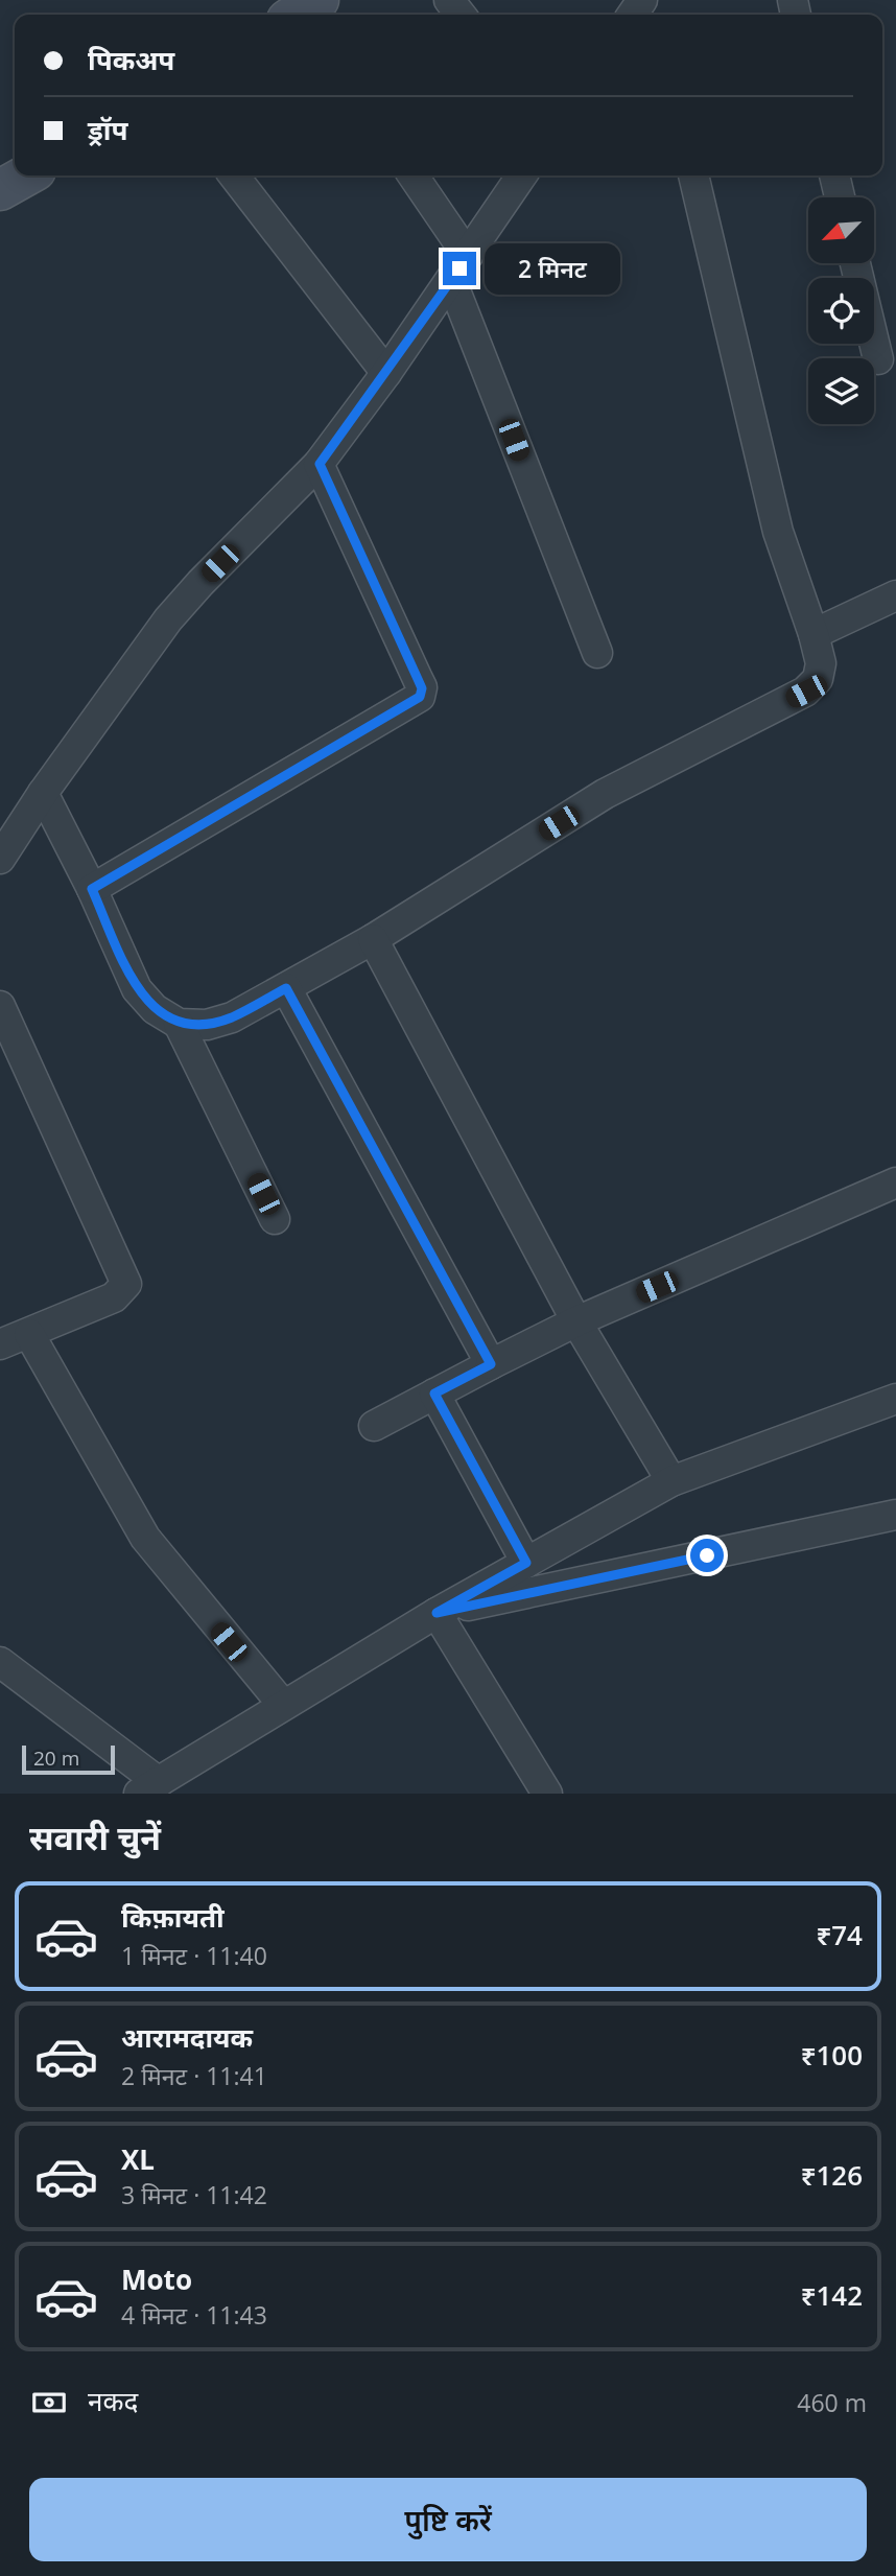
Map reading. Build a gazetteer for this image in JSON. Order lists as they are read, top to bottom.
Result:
{
  "scale_bar": "20 m",
  "north": "bottom left",
  "page": {
    "banner": ["पिकअप", "ड्रॉप"],
    "bubble": "2 मिनट",
    "scale": "20 m",
    "heading": "सवारी चुनें",
    "list": [
      {
        "name": "किफ़ायती",
        "note": "1 मिनट · 11:40",
        "value": "₹74"
      },
      {
        "name": "आरामदायक",
        "note": "2 मिनट · 11:41",
        "value": "₹100"
      },
      {
        "name": "XL",
        "note": "3 मिनट · 11:42",
        "value": "₹126"
      },
      {
        "name": "Moto",
        "note": "4 मिनट · 11:43",
        "value": "₹142"
      }
    ],
    "pay": ["नकद", "460 m"],
    "buttons": "पुष्टि करें"
  }
}
